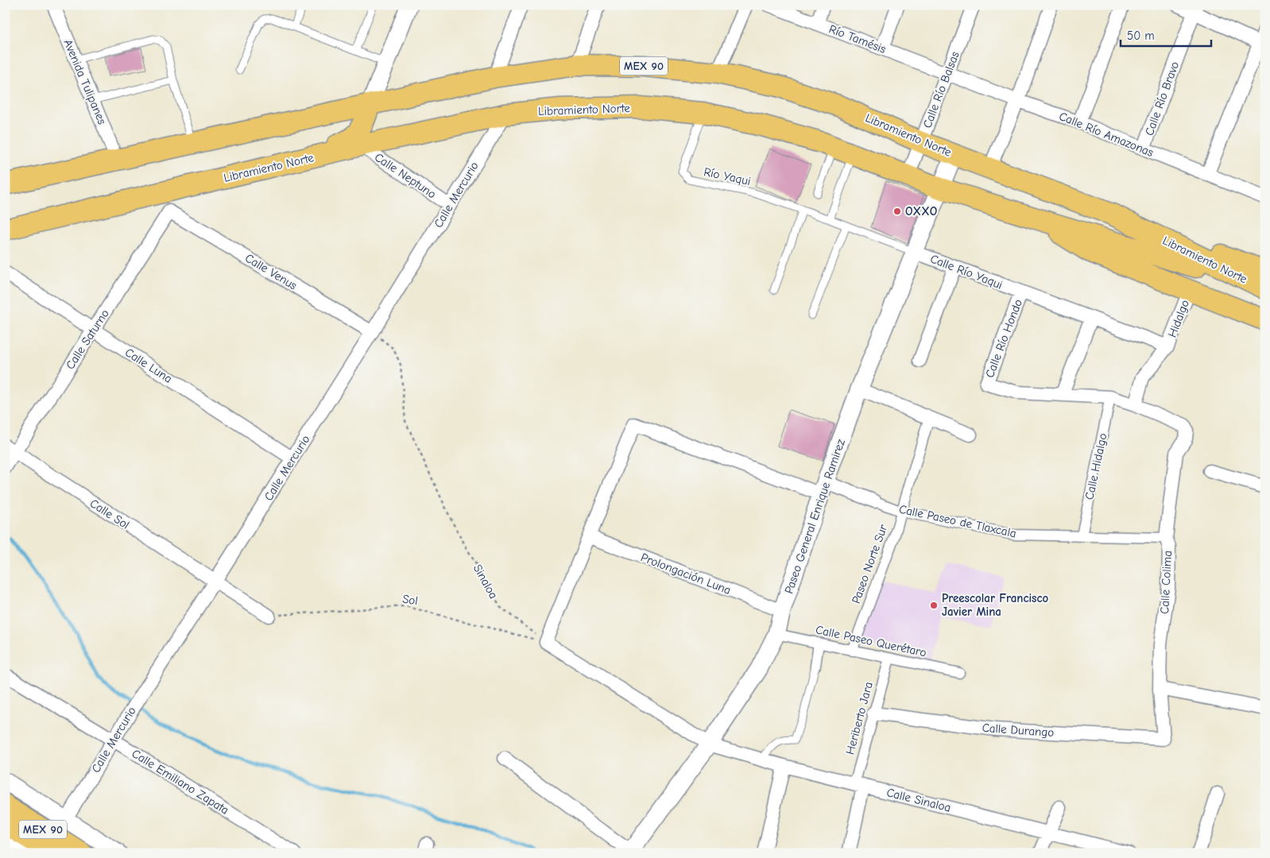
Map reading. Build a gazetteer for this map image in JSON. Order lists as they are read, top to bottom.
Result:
{
  "streets": {
    "main road": ["MEX 90", "Libramiento Norte"],
    "street": [
      "Río Tamésis",
      "Avenida Tulipanes",
      "Calle Río Balsas",
      "Calle Río Bravo",
      "Calle Río Amazonas",
      "Calle Neptuno",
      "Calle Mercurio",
      "Calle Venus",
      "Calle Río Yaqui",
      "Hidalgo",
      "Calle Río Hondo",
      "Calle Saturno",
      "Calle Luna",
      "Calle Hidalgo",
      "Calle Sol",
      "Paseo General Enrique Ramirez",
      "Calle Paseo de Tlaxcala",
      "Paseo Norte Sur",
      "Prolongación Luna",
      "Calle Colima",
      "Calle Paseo Querétaro",
      "Heriberto Jara",
      "Calle Durango",
      "Calle Emiliano Zapata",
      "Calle Sinaloa"
    ],
    "lane": ["Río Yaqui"],
    "path": ["Sinaloa", "Sol"]
  },
  "crossings": [
    ["Río Tamésis", "Calle Río Balsas"],
    ["Río Tamésis", "Calle Río Amazonas"],
    ["Avenida Tulipanes", "Libramiento Norte"],
    ["Calle Río Balsas", "Libramiento Norte"],
    ["Calle Río Balsas", "Calle Río Amazonas"],
    ["Calle Río Bravo", "Calle Río Amazonas"],
    ["Libramiento Norte", "Calle Neptuno"],
    ["Libramiento Norte", "Río Yaqui"],
    ["Libramiento Norte", "Calle Mercurio"],
    ["Libramiento Norte", "Paseo General Enrique Ramirez"],
    ["Calle Neptuno", "Calle Mercurio"],
    ["Río Yaqui", "Calle Río Yaqui"],
    ["Calle Mercurio", "Calle Venus"],
    ["Calle Mercurio", "Calle Luna"],
    ["Calle Mercurio", "Calle Sol"],
    ["Calle Mercurio", "Sinaloa"],
    ["Calle Mercurio", "Calle Emiliano Zapata"],
    ["Calle Venus", "Calle Saturno"],
    ["Calle Venus", "Sinaloa"],
    ["Calle Río Yaqui", "Hidalgo"],
    ["Calle Río Yaqui", "Calle Río Hondo"],
    ["Calle Río Yaqui", "Paseo General Enrique Ramirez"],
    ["Calle Saturno", "Calle Luna"],
    ["Calle Saturno", "Calle Sol"],
    ["Calle Hidalgo", "Calle Paseo de Tlaxcala"],
    ["Calle Sol", "Sol"],
    ["Paseo General Enrique Ramirez", "Calle Paseo de Tlaxcala"],
    ["Paseo General Enrique Ramirez", "Prolongación Luna"],
    ["Paseo General Enrique Ramirez", "Calle Paseo Querétaro"],
    ["Paseo General Enrique Ramirez", "Calle Sinaloa"],
    ["Calle Paseo de Tlaxcala", "Paseo Norte Sur"],
    ["Calle Paseo de Tlaxcala", "Prolongación Luna"],
    ["Calle Paseo de Tlaxcala", "Calle Colima"],
    ["Paseo Norte Sur", "Calle Paseo Querétaro"],
    ["Sinaloa", "Sol"],
    ["Calle Colima", "Calle Durango"],
    ["Calle Paseo Querétaro", "Heriberto Jara"],
    ["Heriberto Jara", "Calle Durango"],
    ["Heriberto Jara", "Calle Sinaloa"]
  ],
  "places": ["OXXO", "Preescolar Francisco Javier Mina"],
  "scale_bar": "50 m"
}
